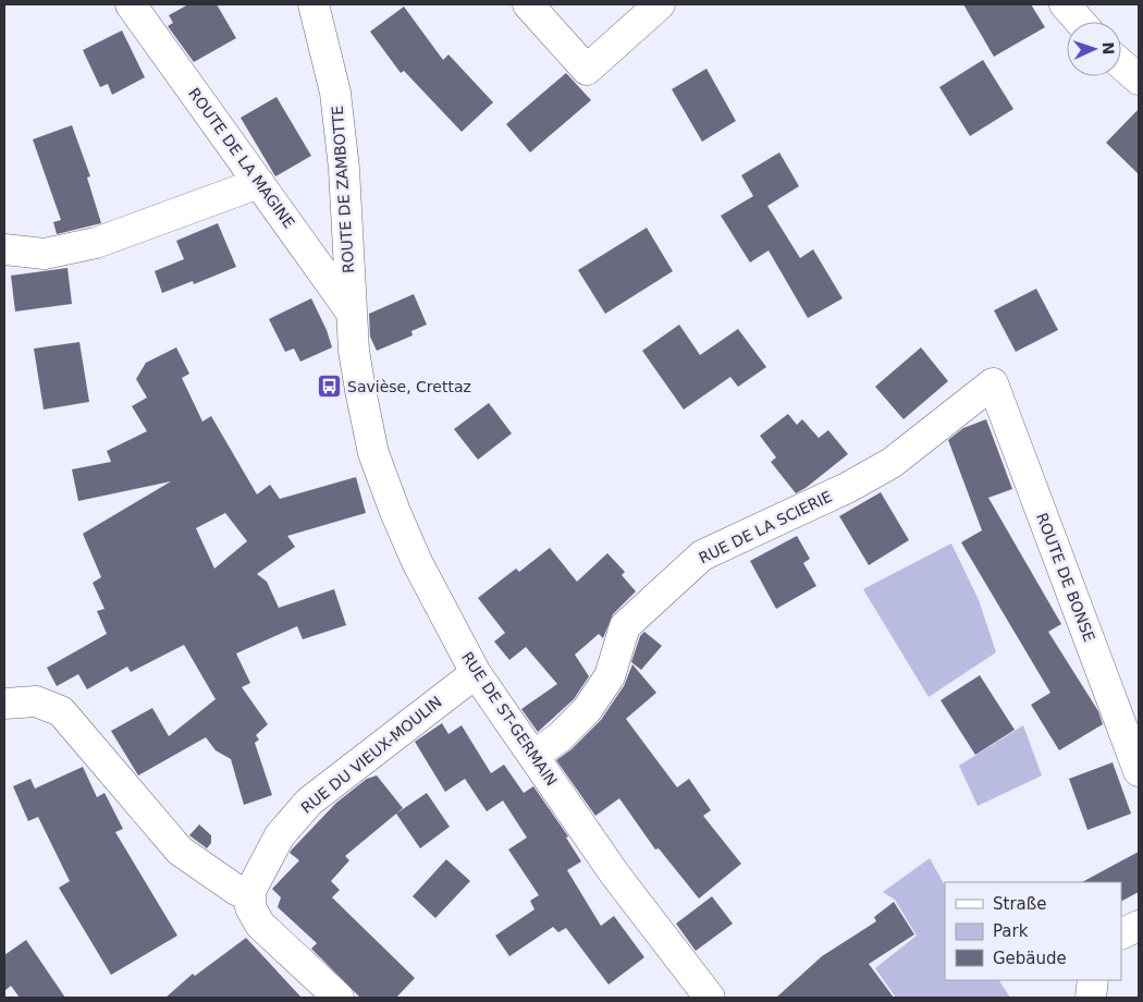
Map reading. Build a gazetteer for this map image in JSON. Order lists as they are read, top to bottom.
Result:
{
  "streets": {
    "street": [
      "ROUTE DE LA MAGINE",
      "ROUTE DE ZAMBOTTE",
      "RUE DE LA SCIERIE",
      "ROUTE DE BONSE",
      "RUE DE ST-GERMAIN",
      "RUE DU VIEUX-MOULIN"
    ]
  },
  "crossings": [
    ["ROUTE DE LA MAGINE", "ROUTE DE ZAMBOTTE"],
    ["ROUTE DE LA MAGINE", "RUE DE ST-GERMAIN"],
    ["ROUTE DE ZAMBOTTE", "RUE DE ST-GERMAIN"],
    ["RUE DE LA SCIERIE", "ROUTE DE BONSE"],
    ["RUE DE LA SCIERIE", "RUE DE ST-GERMAIN"],
    ["RUE DE ST-GERMAIN", "RUE DU VIEUX-MOULIN"]
  ],
  "places": {
    "bus stop": ["Savièse, Crettaz"]
  },
  "legend": ["Straße", "Park", "Gebäude"],
  "north": "right"
}
